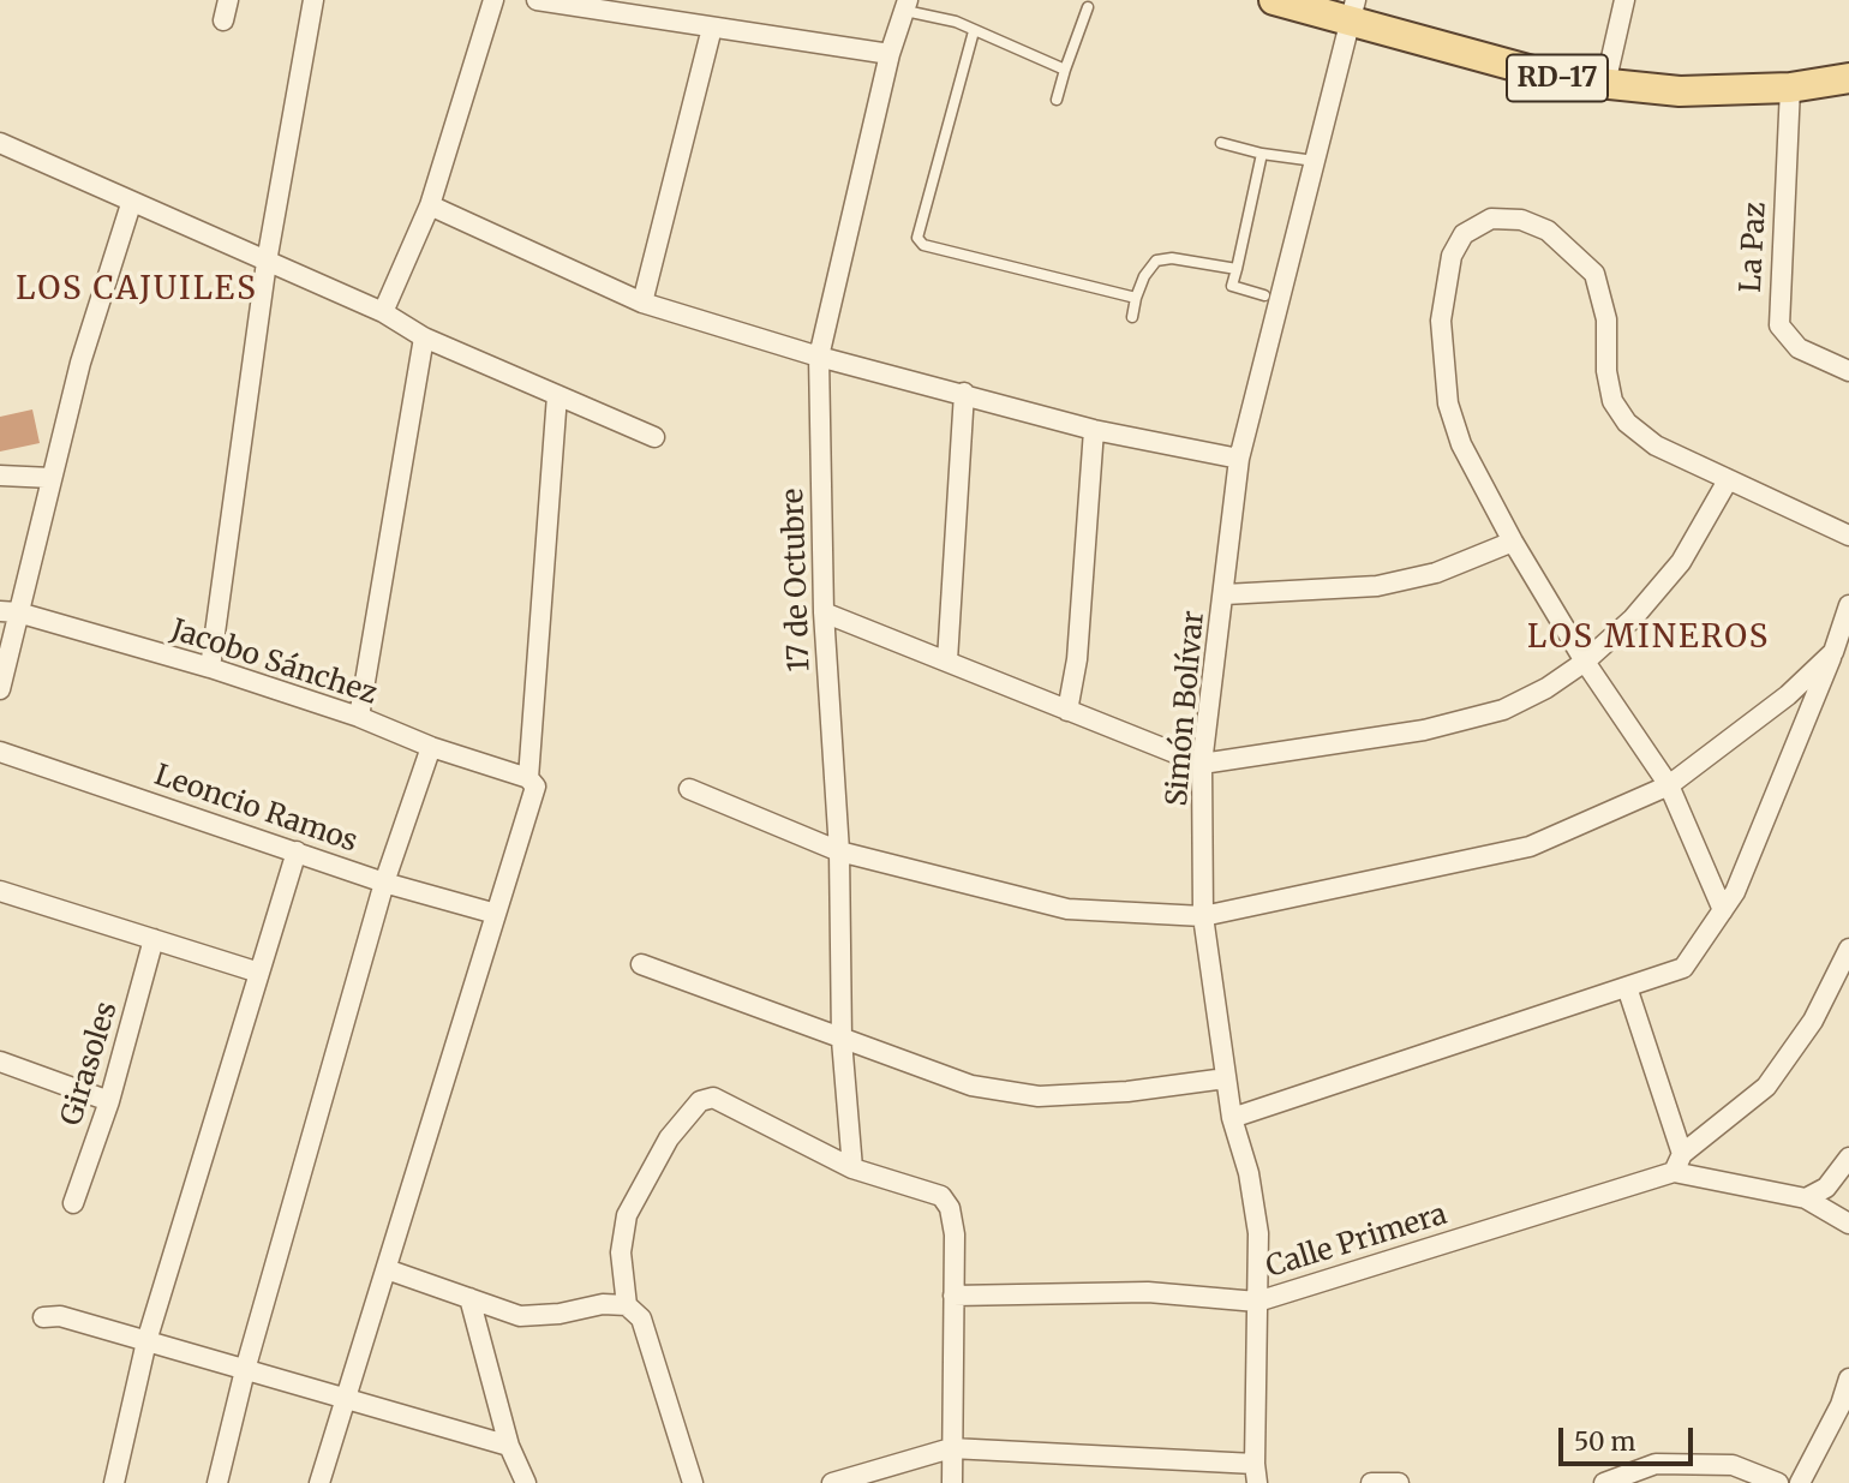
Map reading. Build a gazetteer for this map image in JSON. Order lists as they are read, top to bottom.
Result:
{
  "streets": {
    "main road": ["RD-17"],
    "street": [
      "La Paz",
      "17 de Octubre",
      "Jacobo Sánchez",
      "Simón Bolívar",
      "Leoncio Ramos",
      "Girasoles",
      "Calle Primera"
    ]
  },
  "crossings": [
    ["RD-17", "La Paz"],
    ["RD-17", "Simón Bolívar"],
    ["Simón Bolívar", "Calle Primera"]
  ],
  "districts": ["LOS CAJUILES", "LOS MINEROS"],
  "scale_bar": "50 m"
}
